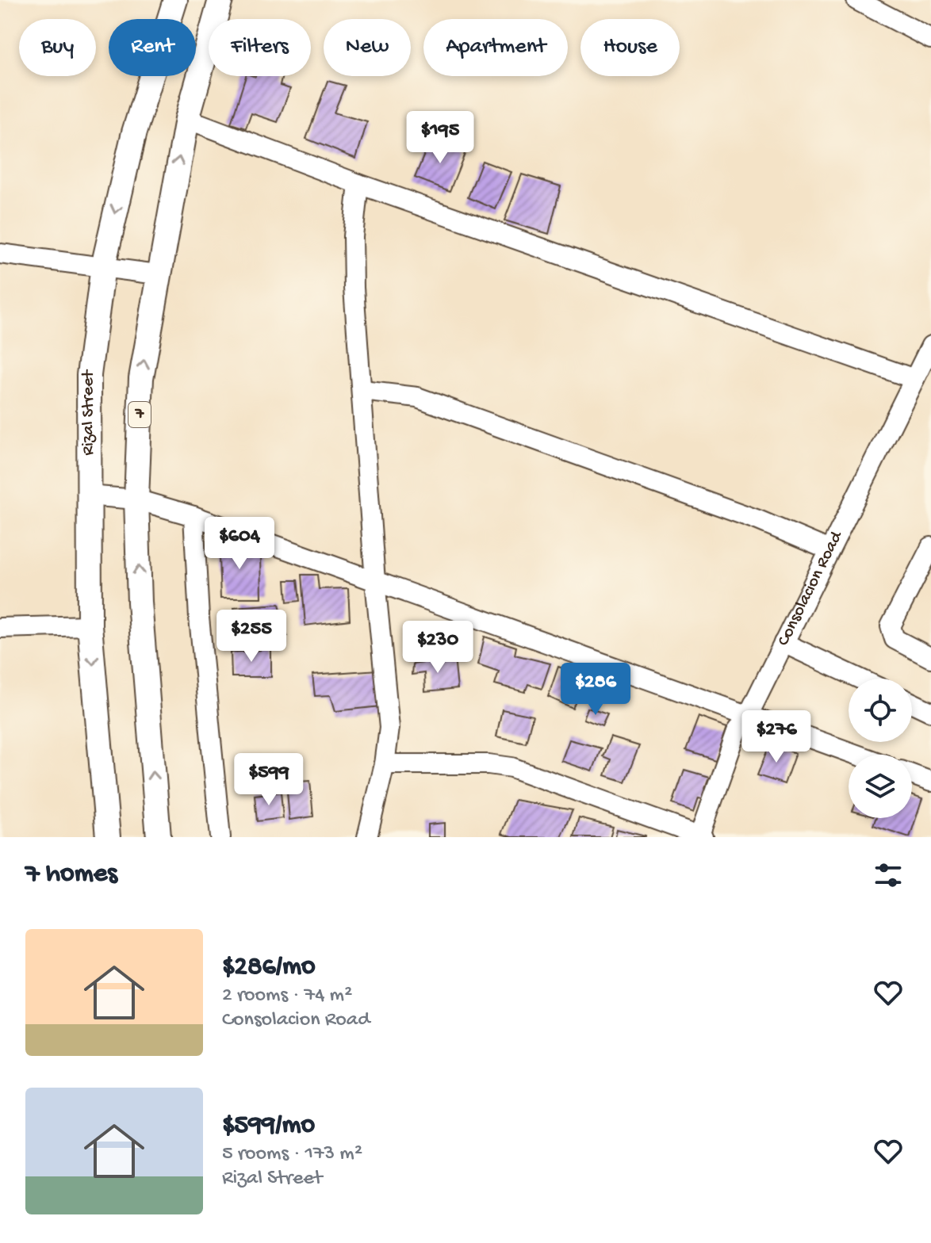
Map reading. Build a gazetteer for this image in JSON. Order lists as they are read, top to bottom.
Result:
{
  "streets": {
    "main road": ["Rizal Street", "7"],
    "street": ["Consolacion Road"]
  },
  "page": {
    "chip": [
      "Buy",
      "Rent",
      "Filters",
      "New",
      "Apartment",
      "House"
    ],
    "price": [
      "$195",
      "$604",
      "$255",
      "$230",
      "$286",
      "$276",
      "$599"
    ],
    "heading": "7 homes",
    "list": [
      {
        "name": "$286/mo",
        "note": "2 rooms · 74 m² · Consolacion Road"
      },
      {
        "name": "$599/mo",
        "note": "5 rooms · 173 m² · Rizal Street"
      }
    ]
  }
}
